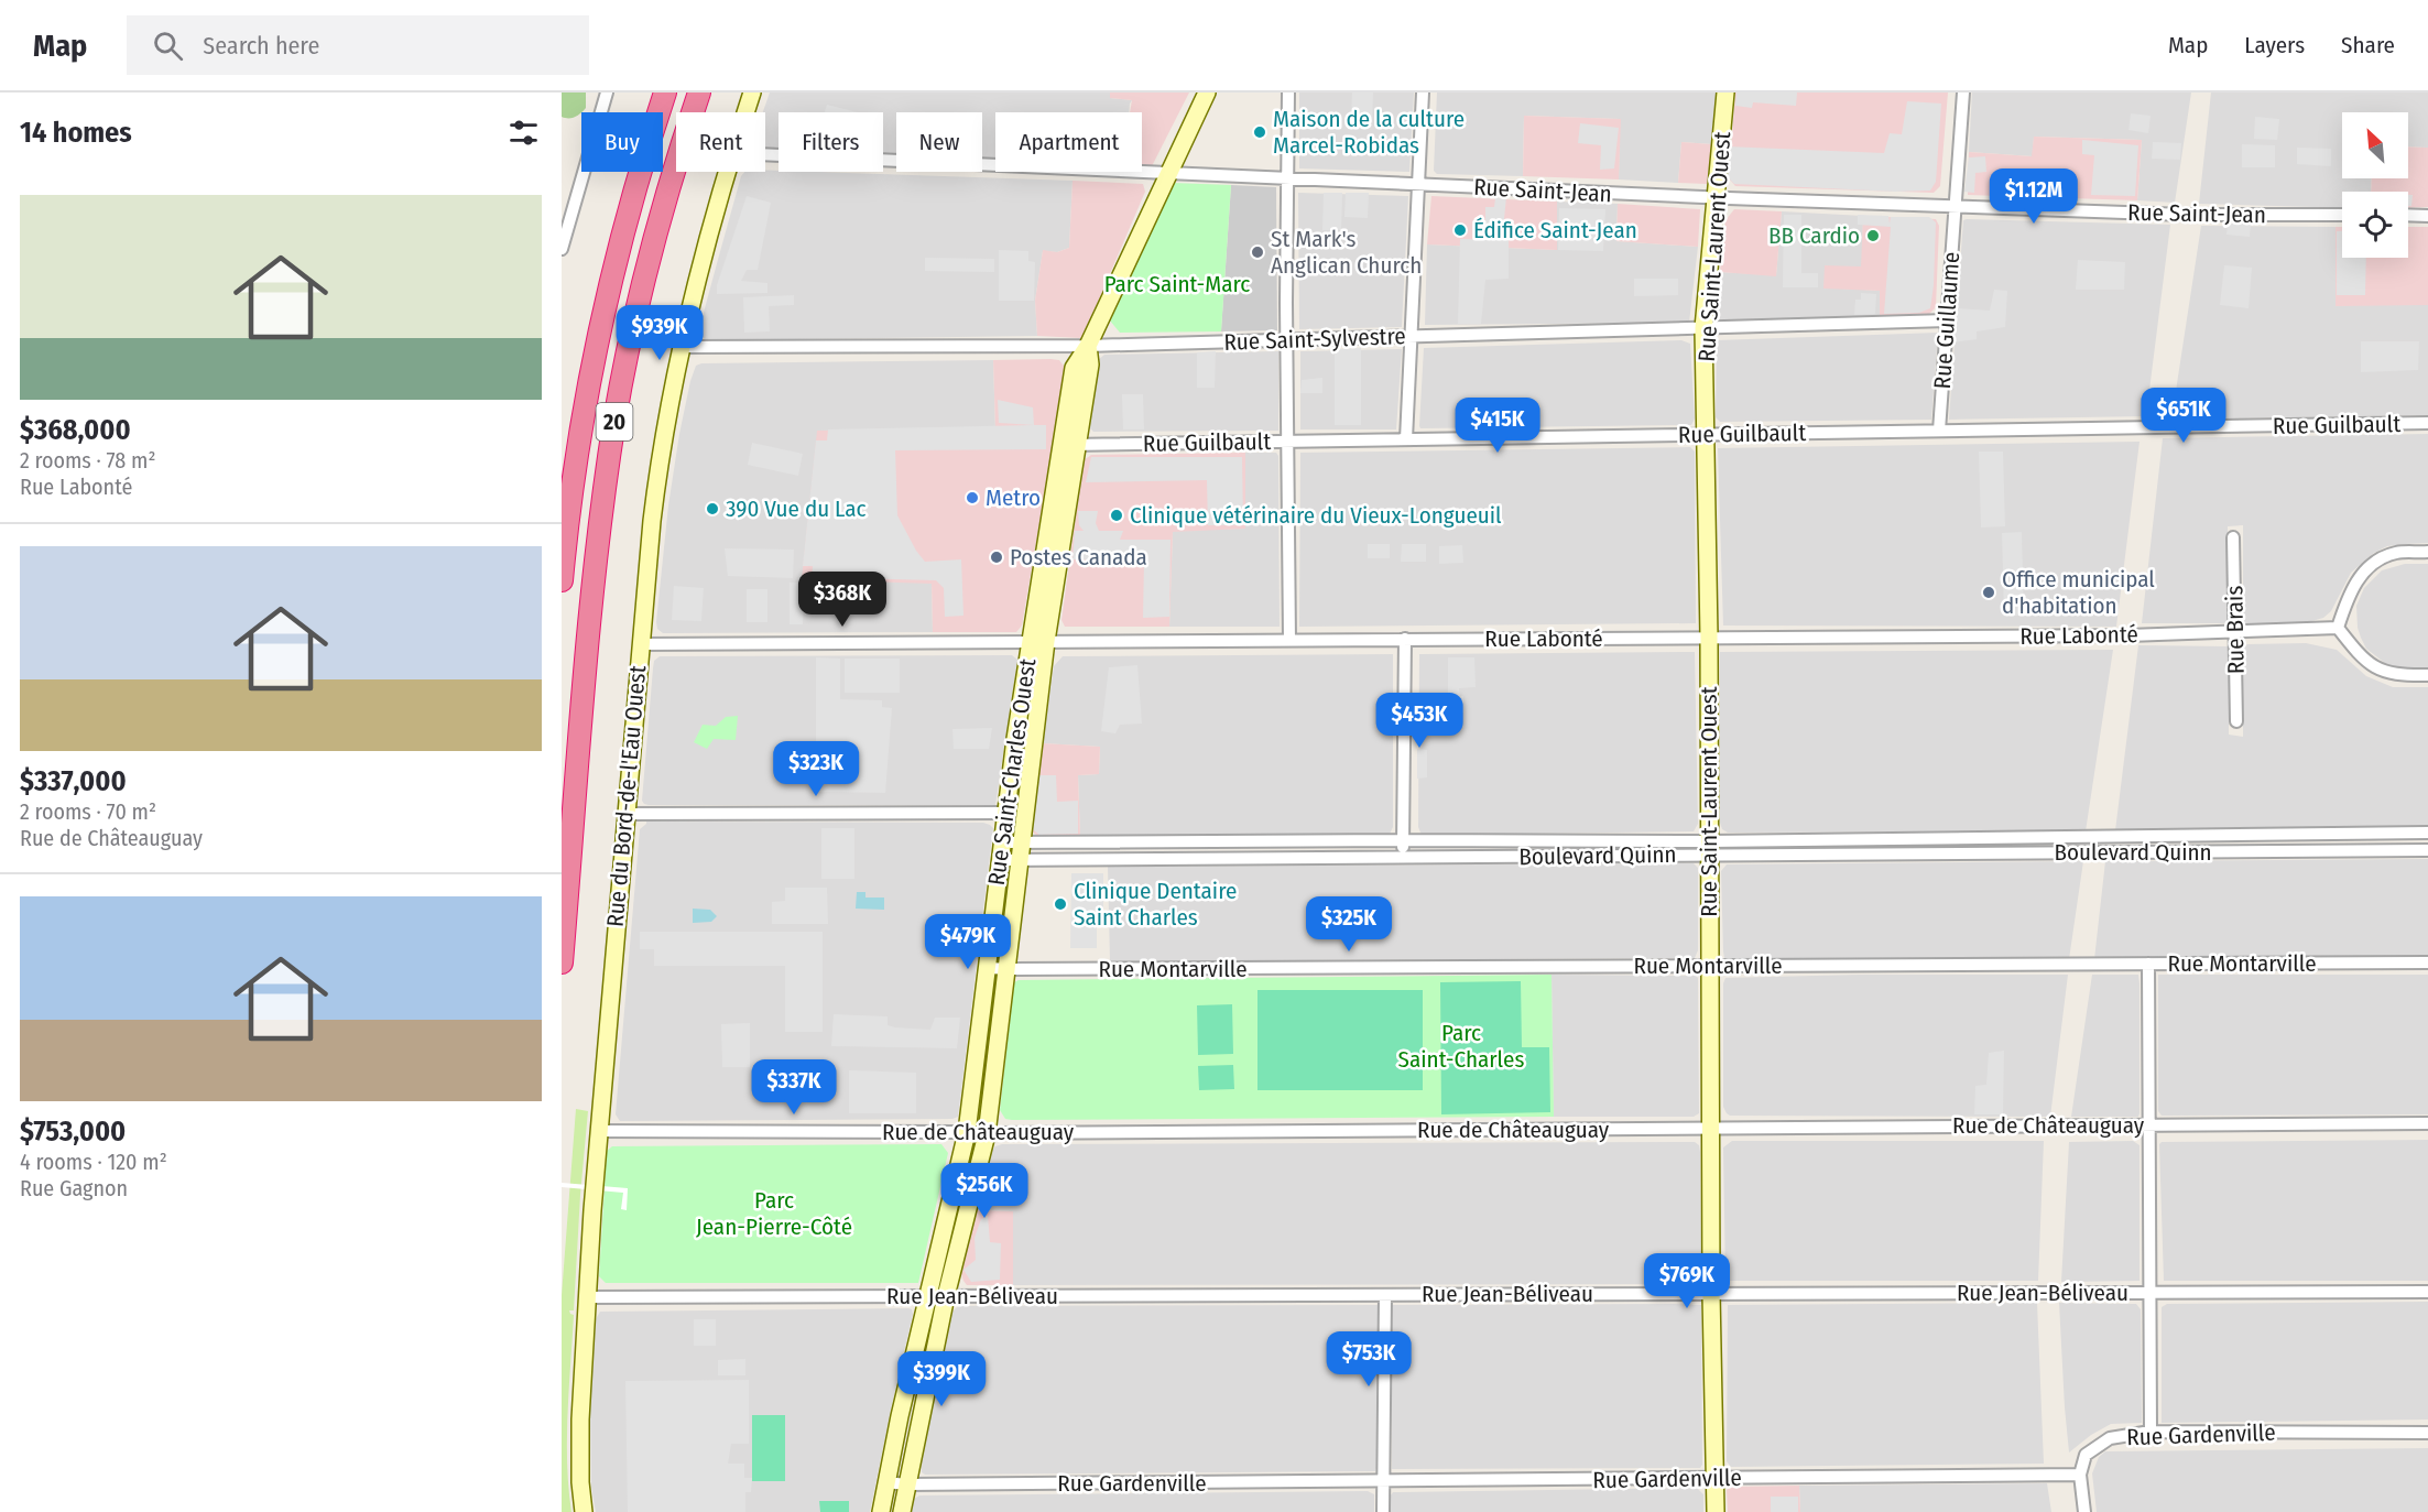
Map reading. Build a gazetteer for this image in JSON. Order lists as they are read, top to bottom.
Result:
{
  "streets": {
    "highway": ["20"],
    "street": [
      "Rue Saint-Jean",
      "Rue Saint-Laurent Ouest",
      "Rue Guillaume",
      "Rue Saint-Sylvestre",
      "Rue Guilbault",
      "Rue Brais",
      "Rue Labonté",
      "Rue Saint-Charles Ouest",
      "Rue du Bord-de-l'Eau Ouest",
      "Boulevard Quinn",
      "Rue Montarville",
      "Rue de Châteauguay",
      "Rue Jean-Béliveau",
      "Rue Gardenville"
    ]
  },
  "crossings": [
    ["Rue Saint-Jean", "Rue Saint-Laurent Ouest"],
    ["Rue Saint-Jean", "Rue Guillaume"],
    ["Rue Saint-Jean", "Rue Saint-Charles Ouest"],
    ["Rue Saint-Laurent Ouest", "Rue Saint-Sylvestre"],
    ["Rue Saint-Laurent Ouest", "Rue Guilbault"],
    ["Rue Saint-Laurent Ouest", "Rue Labonté"],
    ["Rue Saint-Laurent Ouest", "Boulevard Quinn"],
    ["Rue Saint-Laurent Ouest", "Rue Montarville"],
    ["Rue Saint-Laurent Ouest", "Rue de Châteauguay"],
    ["Rue Saint-Laurent Ouest", "Rue Jean-Béliveau"],
    ["Rue Saint-Laurent Ouest", "Rue Gardenville"],
    ["Rue Guillaume", "Rue Saint-Sylvestre"],
    ["Rue Guillaume", "Rue Guilbault"],
    ["Rue Saint-Sylvestre", "Rue Saint-Charles Ouest"],
    ["Rue Saint-Sylvestre", "Rue du Bord-de-l'Eau Ouest"],
    ["Rue Guilbault", "Rue Saint-Charles Ouest"],
    ["Rue Brais", "Rue Labonté"],
    ["Rue Labonté", "Rue Saint-Charles Ouest"],
    ["Rue Labonté", "Rue du Bord-de-l'Eau Ouest"],
    ["Rue Saint-Charles Ouest", "Boulevard Quinn"],
    ["Rue Saint-Charles Ouest", "Rue Montarville"],
    ["Rue Saint-Charles Ouest", "Rue de Châteauguay"],
    ["Rue Saint-Charles Ouest", "Rue Jean-Béliveau"],
    ["Rue Saint-Charles Ouest", "Rue Gardenville"],
    ["Rue du Bord-de-l'Eau Ouest", "Rue de Châteauguay"],
    ["Rue du Bord-de-l'Eau Ouest", "Rue Jean-Béliveau"]
  ],
  "parks": ["Parc Saint-Marc", "Parc Saint-Charles", "Parc Jean-Pierre-Côté"],
  "places": [
    "Maison de la culture Marcel-Robidas",
    "Édifice Saint-Jean",
    "BB Cardio",
    "St Mark's Anglican Church",
    "Metro",
    "390 Vue du Lac",
    "Clinique vétérinaire du Vieux-Longueuil",
    "Postes Canada",
    "Office municipal d'habitation",
    "Clinique Dentaire Saint Charles"
  ],
  "north": "top left",
  "page": {
    "header": "Map",
    "search": "Search here",
    "nav": ["Map", "Layers", "Share"],
    "heading": "14 homes",
    "chip": [
      "Buy",
      "Rent",
      "Filters",
      "New",
      "Apartment"
    ],
    "price": [
      "$1.12M",
      "$939K",
      "$651K",
      "$415K",
      "$368K",
      "$453K",
      "$323K",
      "$325K",
      "$479K",
      "$337K",
      "$256K",
      "$769K",
      "$753K",
      "$399K"
    ],
    "list": [
      {
        "name": "$368,000",
        "note": "2 rooms · 78 m² · Rue Labonté"
      },
      {
        "name": "$337,000",
        "note": "2 rooms · 70 m² · Rue de Châteauguay"
      },
      {
        "name": "$753,000",
        "note": "4 rooms · 120 m² · Rue Gagnon"
      }
    ]
  }
}
